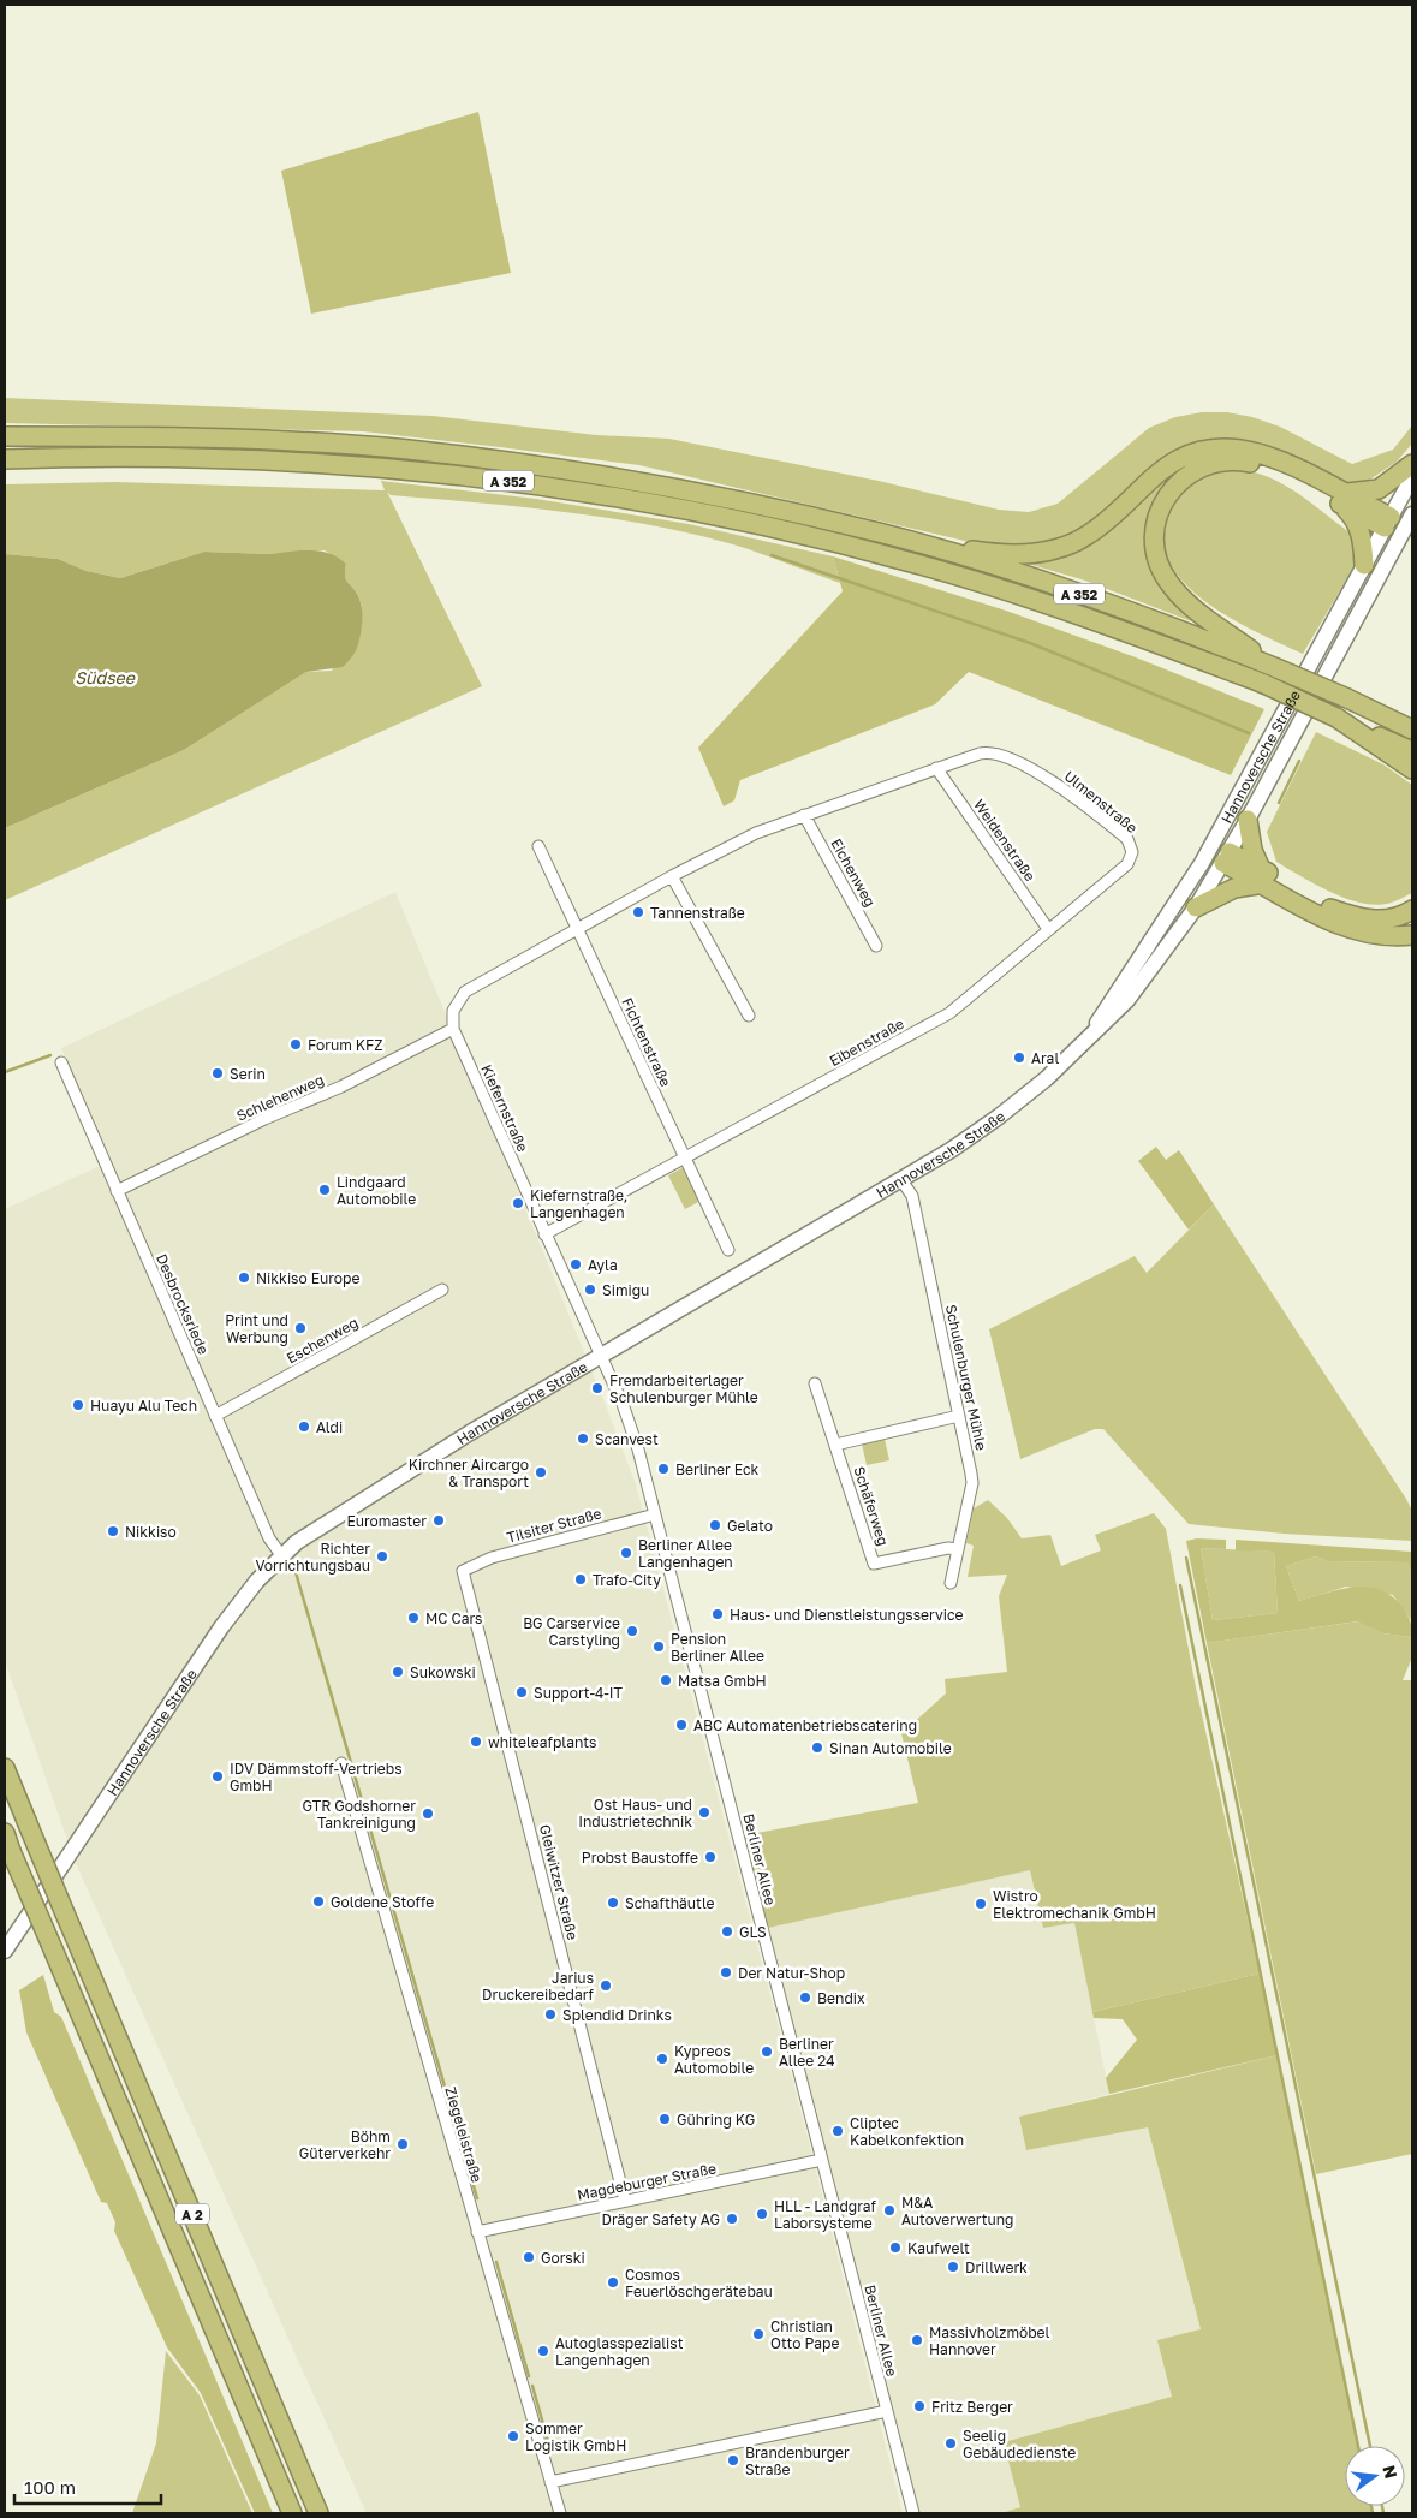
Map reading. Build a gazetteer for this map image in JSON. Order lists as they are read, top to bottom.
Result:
{
  "streets": {
    "highway": ["A 352", "A 2"],
    "main road": ["Hannoversche Straße"],
    "street": [
      "Ulmenstraße",
      "Weidenstraße",
      "Eichenweg",
      "Fichtenstraße",
      "Eibenstraße",
      "Schlehenweg",
      "Kiefernstraße",
      "Desbrocksriede",
      "Eschenweg",
      "Schulenburger Mühle",
      "Schäferweg",
      "Tilsiter Straße",
      "Berliner Allee",
      "Gleiwitzer Straße",
      "Ziegeleistraße",
      "Magdeburger Straße"
    ]
  },
  "crossings": [
    ["Hannoversche Straße", "Kiefernstraße"],
    ["Hannoversche Straße", "Desbrocksriede"],
    ["Hannoversche Straße", "Schulenburger Mühle"],
    ["Hannoversche Straße", "Berliner Allee"],
    ["Ulmenstraße", "Weidenstraße"],
    ["Ulmenstraße", "Eibenstraße"],
    ["Weidenstraße", "Eibenstraße"],
    ["Fichtenstraße", "Eibenstraße"],
    ["Eibenstraße", "Kiefernstraße"],
    ["Schlehenweg", "Kiefernstraße"],
    ["Schlehenweg", "Desbrocksriede"],
    ["Kiefernstraße", "Berliner Allee"],
    ["Desbrocksriede", "Eschenweg"],
    ["Schulenburger Mühle", "Schäferweg"],
    ["Tilsiter Straße", "Berliner Allee"],
    ["Tilsiter Straße", "Gleiwitzer Straße"],
    ["Berliner Allee", "Magdeburger Straße"],
    ["Gleiwitzer Straße", "Magdeburger Straße"],
    ["Ziegeleistraße", "Magdeburger Straße"]
  ],
  "water": ["Südsee"],
  "places": [
    "Tannenstraße",
    "Forum KFZ",
    "Aral",
    "Serin",
    "Lindgaard Automobile",
    "Kiefernstraße, Langenhagen",
    "Ayla",
    "Nikkiso Europe",
    "Simigu",
    "Print und Werbung",
    "Fremdarbeiterlager Schulenburger Mühle",
    "Huayu Alu Tech",
    "Aldi",
    "Scanvest",
    "Berliner Eck",
    "Kirchner Aircargo & Transport",
    "Euromaster",
    "Gelato",
    "Nikkiso",
    "Berliner Allee Langenhagen",
    "Richter Vorrichtungsbau",
    "Trafo-City",
    "Haus- und Dienstleistungsservice",
    "MC Cars",
    "BG Carservice Carstyling",
    "Pension Berliner Allee",
    "Sukowski",
    "Matsa GmbH",
    "Support-4-IT",
    "ABC Automatenbetriebscatering",
    "whiteleafplants",
    "Sinan Automobile",
    "IDV Dämmstoff-Vertriebs GmbH",
    "Ost Haus- und Industrietechnik",
    "GTR Godshorner Tankreinigung",
    "Probst Baustoffe",
    "Goldene Stoffe",
    "Schafthäutle",
    "Wistro Elektromechanik GmbH",
    "GLS",
    "Der Natur-Shop",
    "Jarius Druckereibedarf",
    "Bendix",
    "Splendid Drinks",
    "Berliner Allee 24",
    "Kypreos Automobile",
    "Gühring KG",
    "Cliptec Kabelkonfektion",
    "Böhm Güterverkehr",
    "M&A Autoverwertung",
    "HLL - Landgraf Laborsysteme",
    "Dräger Safety AG",
    "Kaufwelt",
    "Gorski",
    "Drillwerk",
    "Cosmos Feuerlöschgerätebau",
    "Christian Otto Pape",
    "Massivholzmöbel Hannover",
    "Autoglasspezialist Langenhagen",
    "Fritz Berger",
    "Sommer Logistik GmbH",
    "Seelig Gebäudedienste",
    "Brandenburger Straße"
  ],
  "scale_bar": "100 m",
  "north": "right"
}
